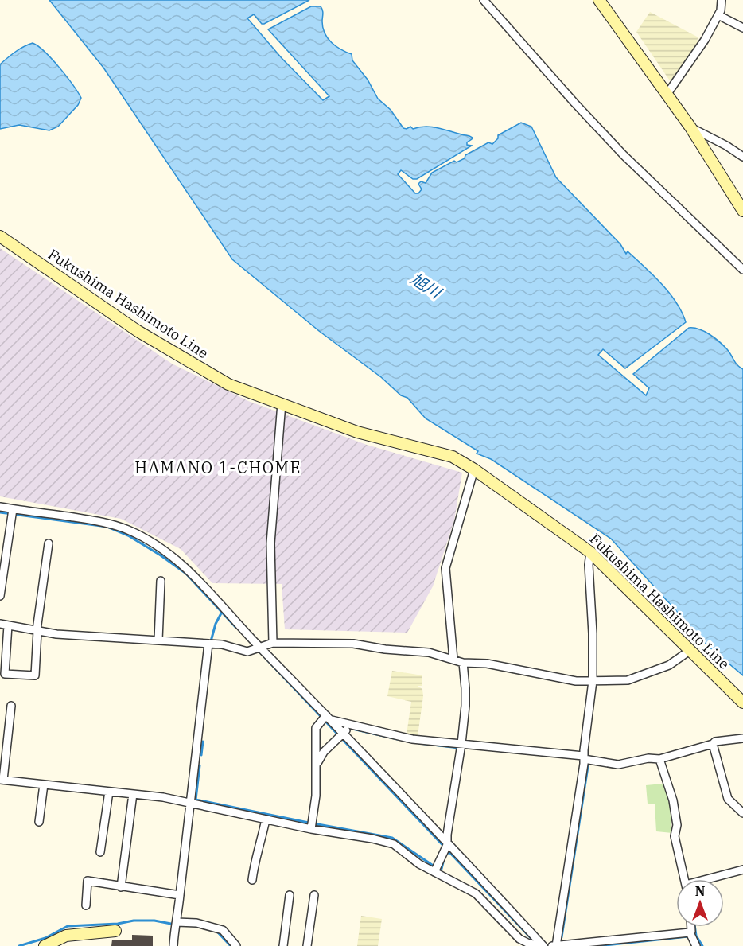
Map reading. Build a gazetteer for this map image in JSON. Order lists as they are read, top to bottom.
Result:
{
  "streets": {
    "main road": ["Fukushima Hashimoto Line"]
  },
  "districts": ["HAMANO 1-CHOME"],
  "water": ["旭川"],
  "north": "top"
}
